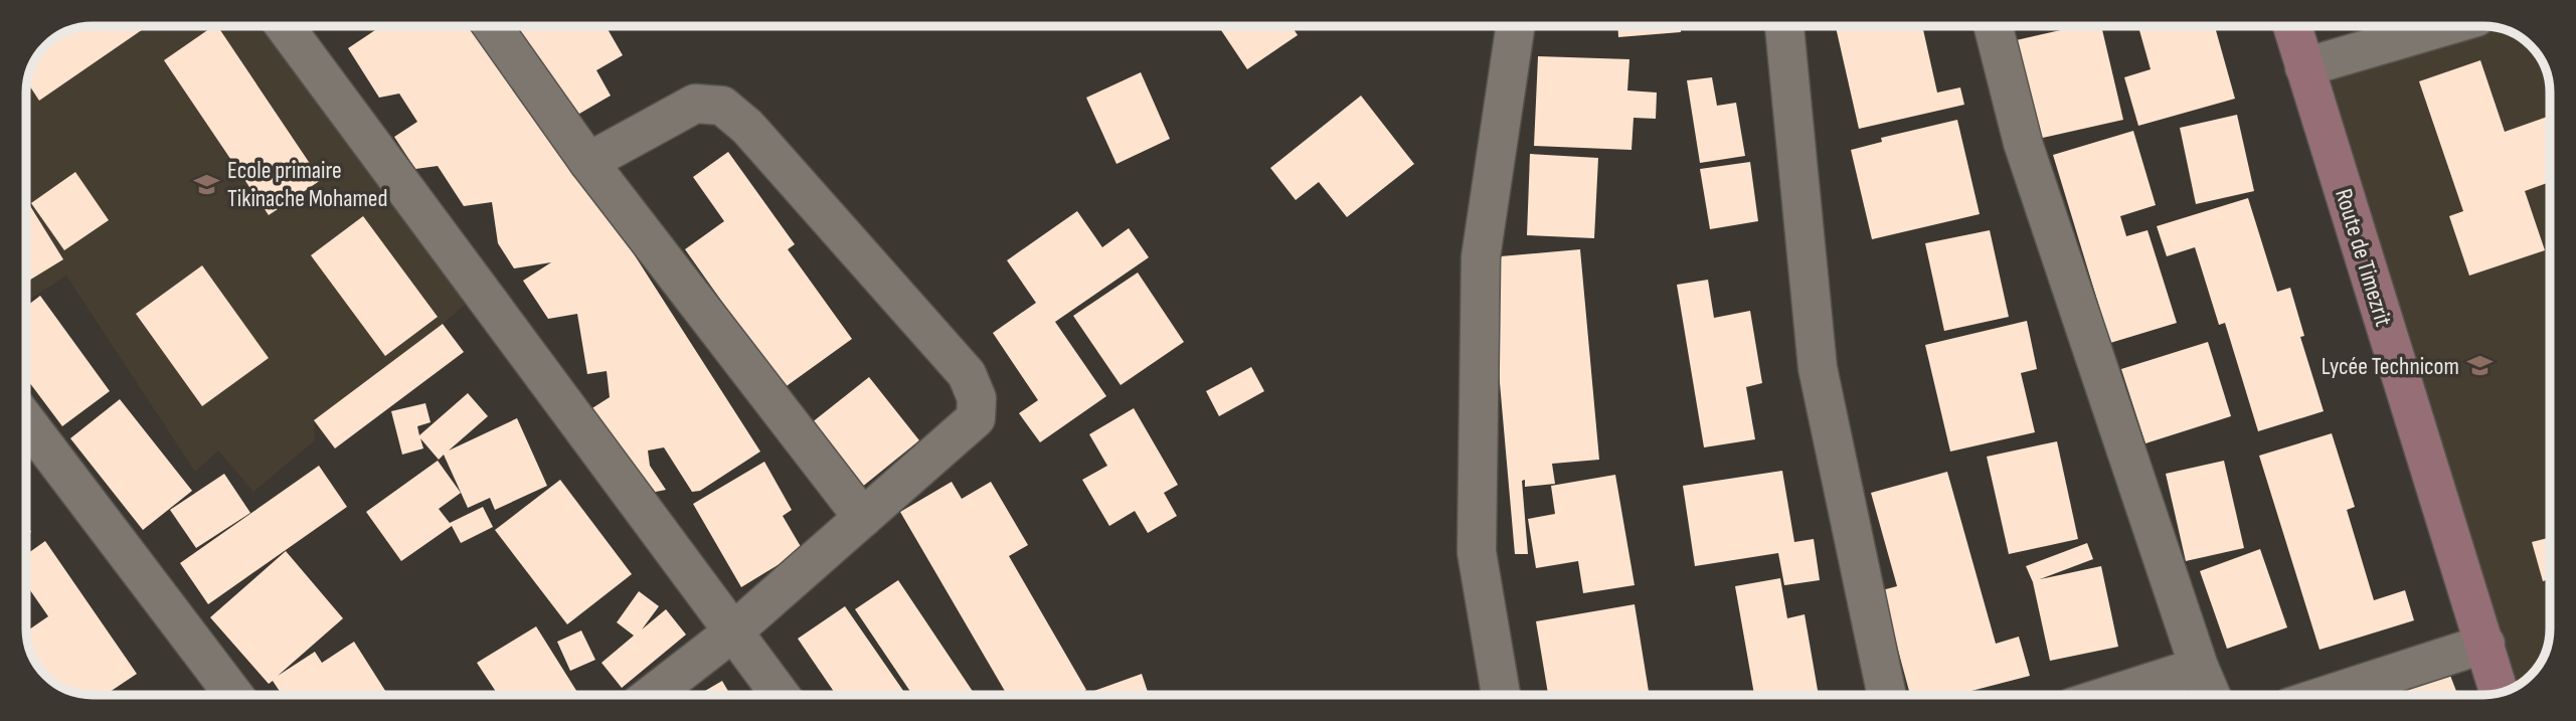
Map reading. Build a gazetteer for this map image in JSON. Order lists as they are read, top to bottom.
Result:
{
  "streets": {
    "main road": ["Route de Timezrit"]
  },
  "places": {
    "school or university": ["Ecole primaire Tikinache Mohamed", "Lycée Technicom"]
  }
}
